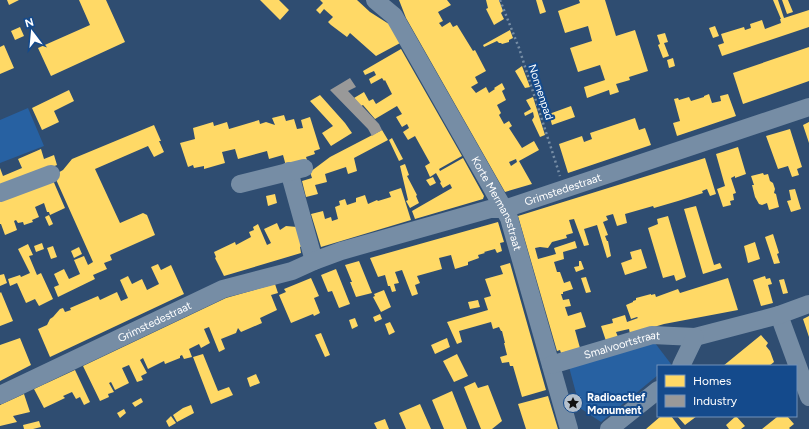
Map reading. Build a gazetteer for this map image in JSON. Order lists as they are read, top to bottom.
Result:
{
  "streets": {
    "street": ["Grimstedestraat", "Korte Mermansstraat", "Smalvoortstraat"],
    "path": ["Nonnenpad"]
  },
  "crossings": [
    ["Nonnenpad", "Grimstedestraat"],
    ["Grimstedestraat", "Korte Mermansstraat"],
    ["Korte Mermansstraat", "Smalvoortstraat"]
  ],
  "places": {
    "place": ["Radioactief Monument"]
  },
  "legend": ["Homes", "Industry"],
  "north": "top"
}
